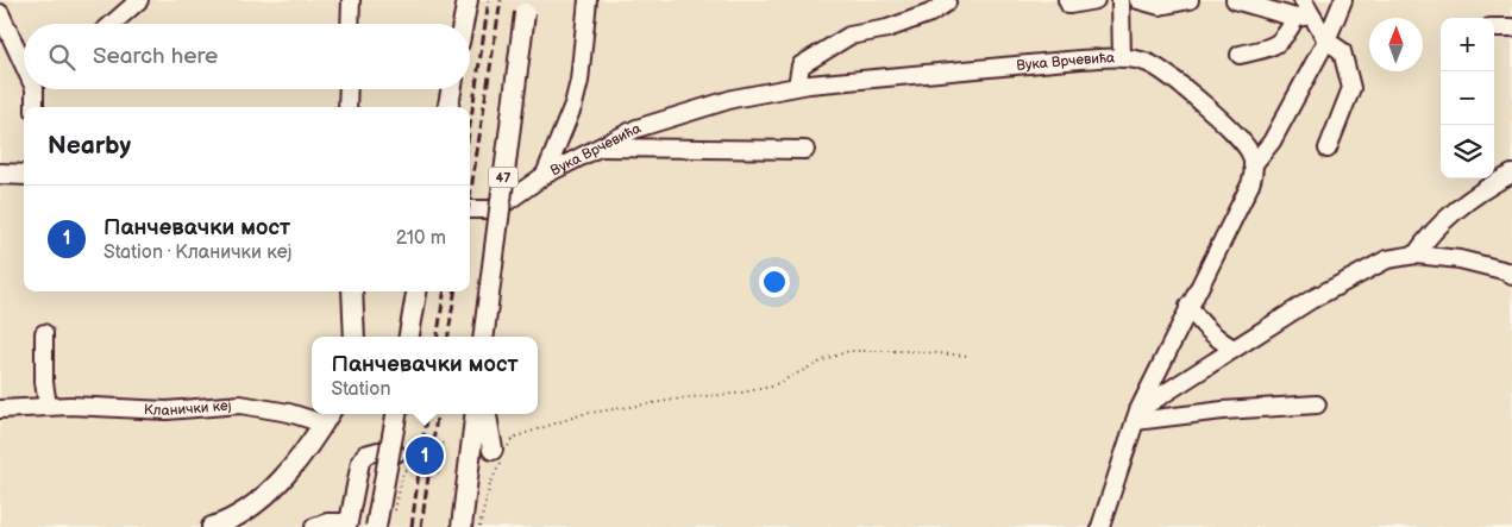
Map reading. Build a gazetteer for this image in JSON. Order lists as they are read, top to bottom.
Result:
{
  "streets": {
    "main road": ["47", "Кланички кеј"],
    "street": ["Вука Врчевића"]
  },
  "north": "top",
  "page": {
    "map_buttons": ["+", "−"],
    "search": "Search here",
    "heading": "Nearby",
    "list": [
      {
        "mark": "1",
        "name": "Панчевачки мост",
        "note": "Station · Кланички кеј",
        "value": "210 m"
      }
    ],
    "popup": ["Панчевачки мост", "Station"],
    "pins": "1"
  }
}
